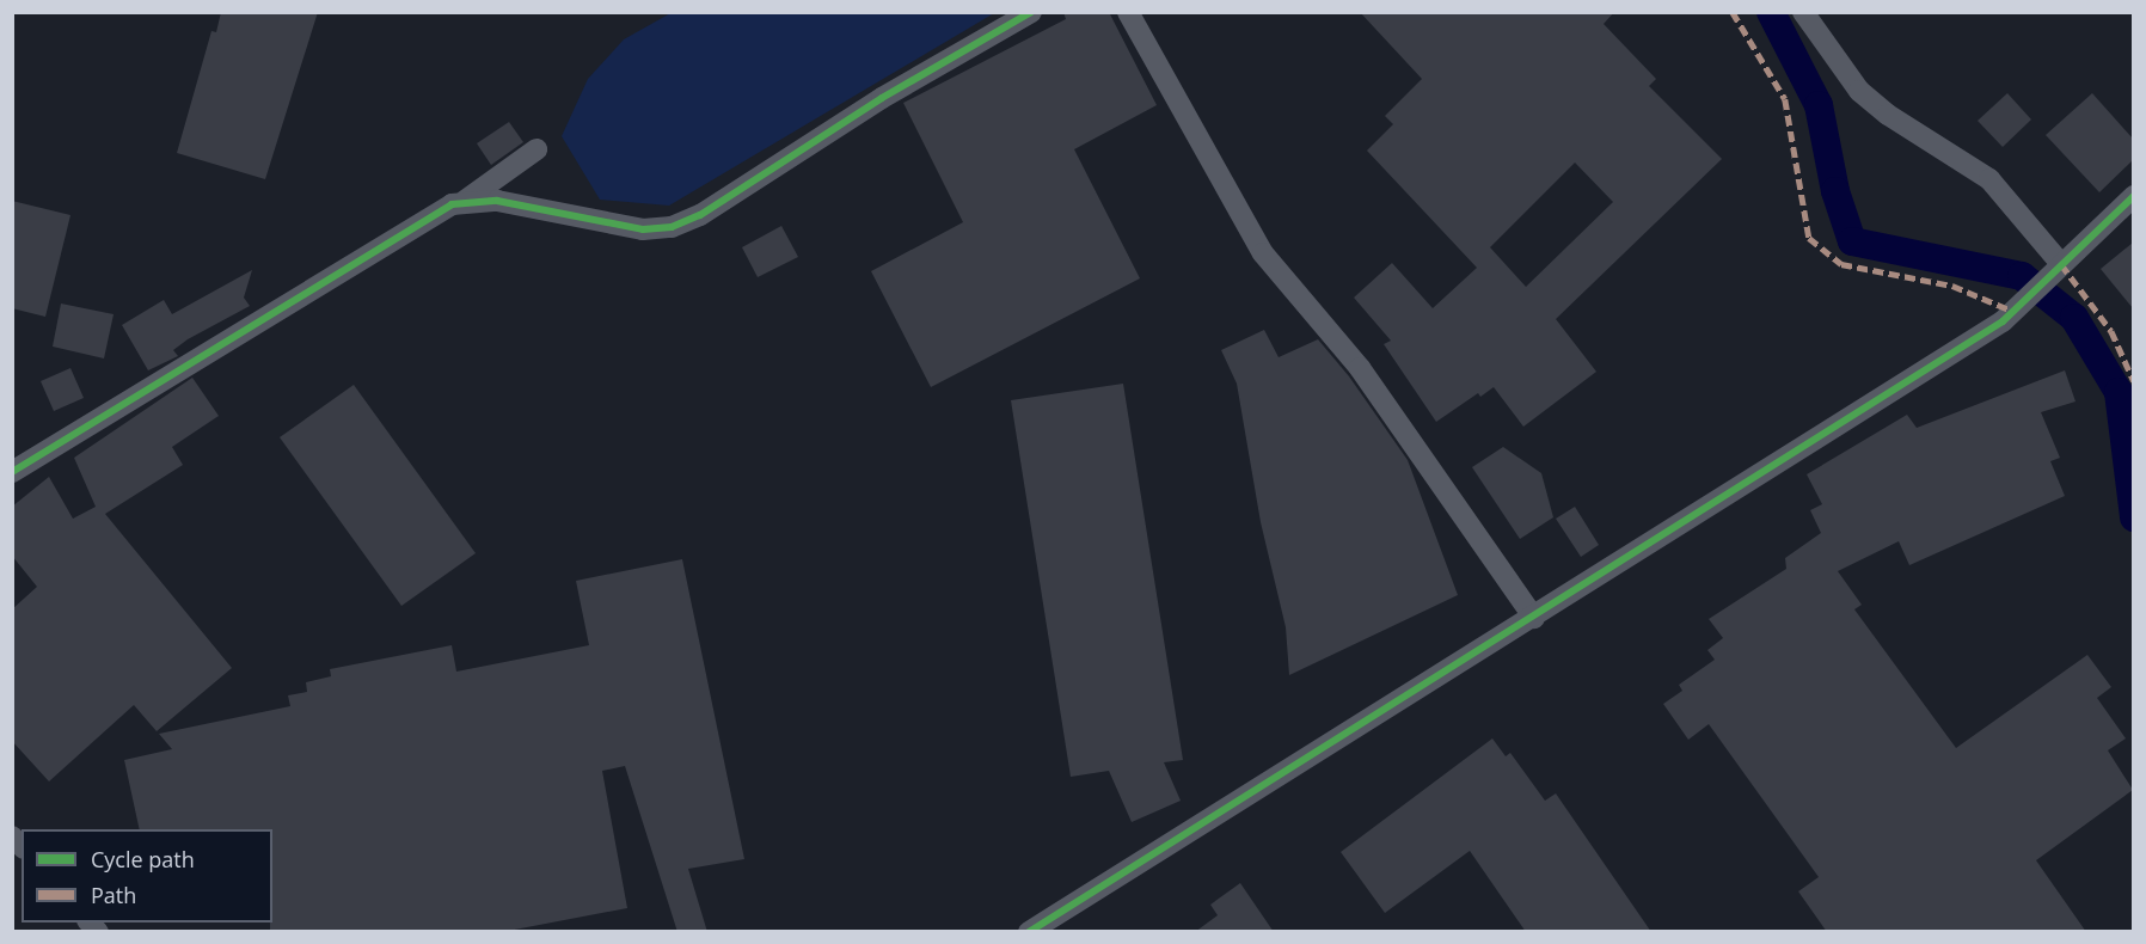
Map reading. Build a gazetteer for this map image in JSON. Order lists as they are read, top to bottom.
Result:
{
  "legend": ["Cycle path", "Path"]
}
